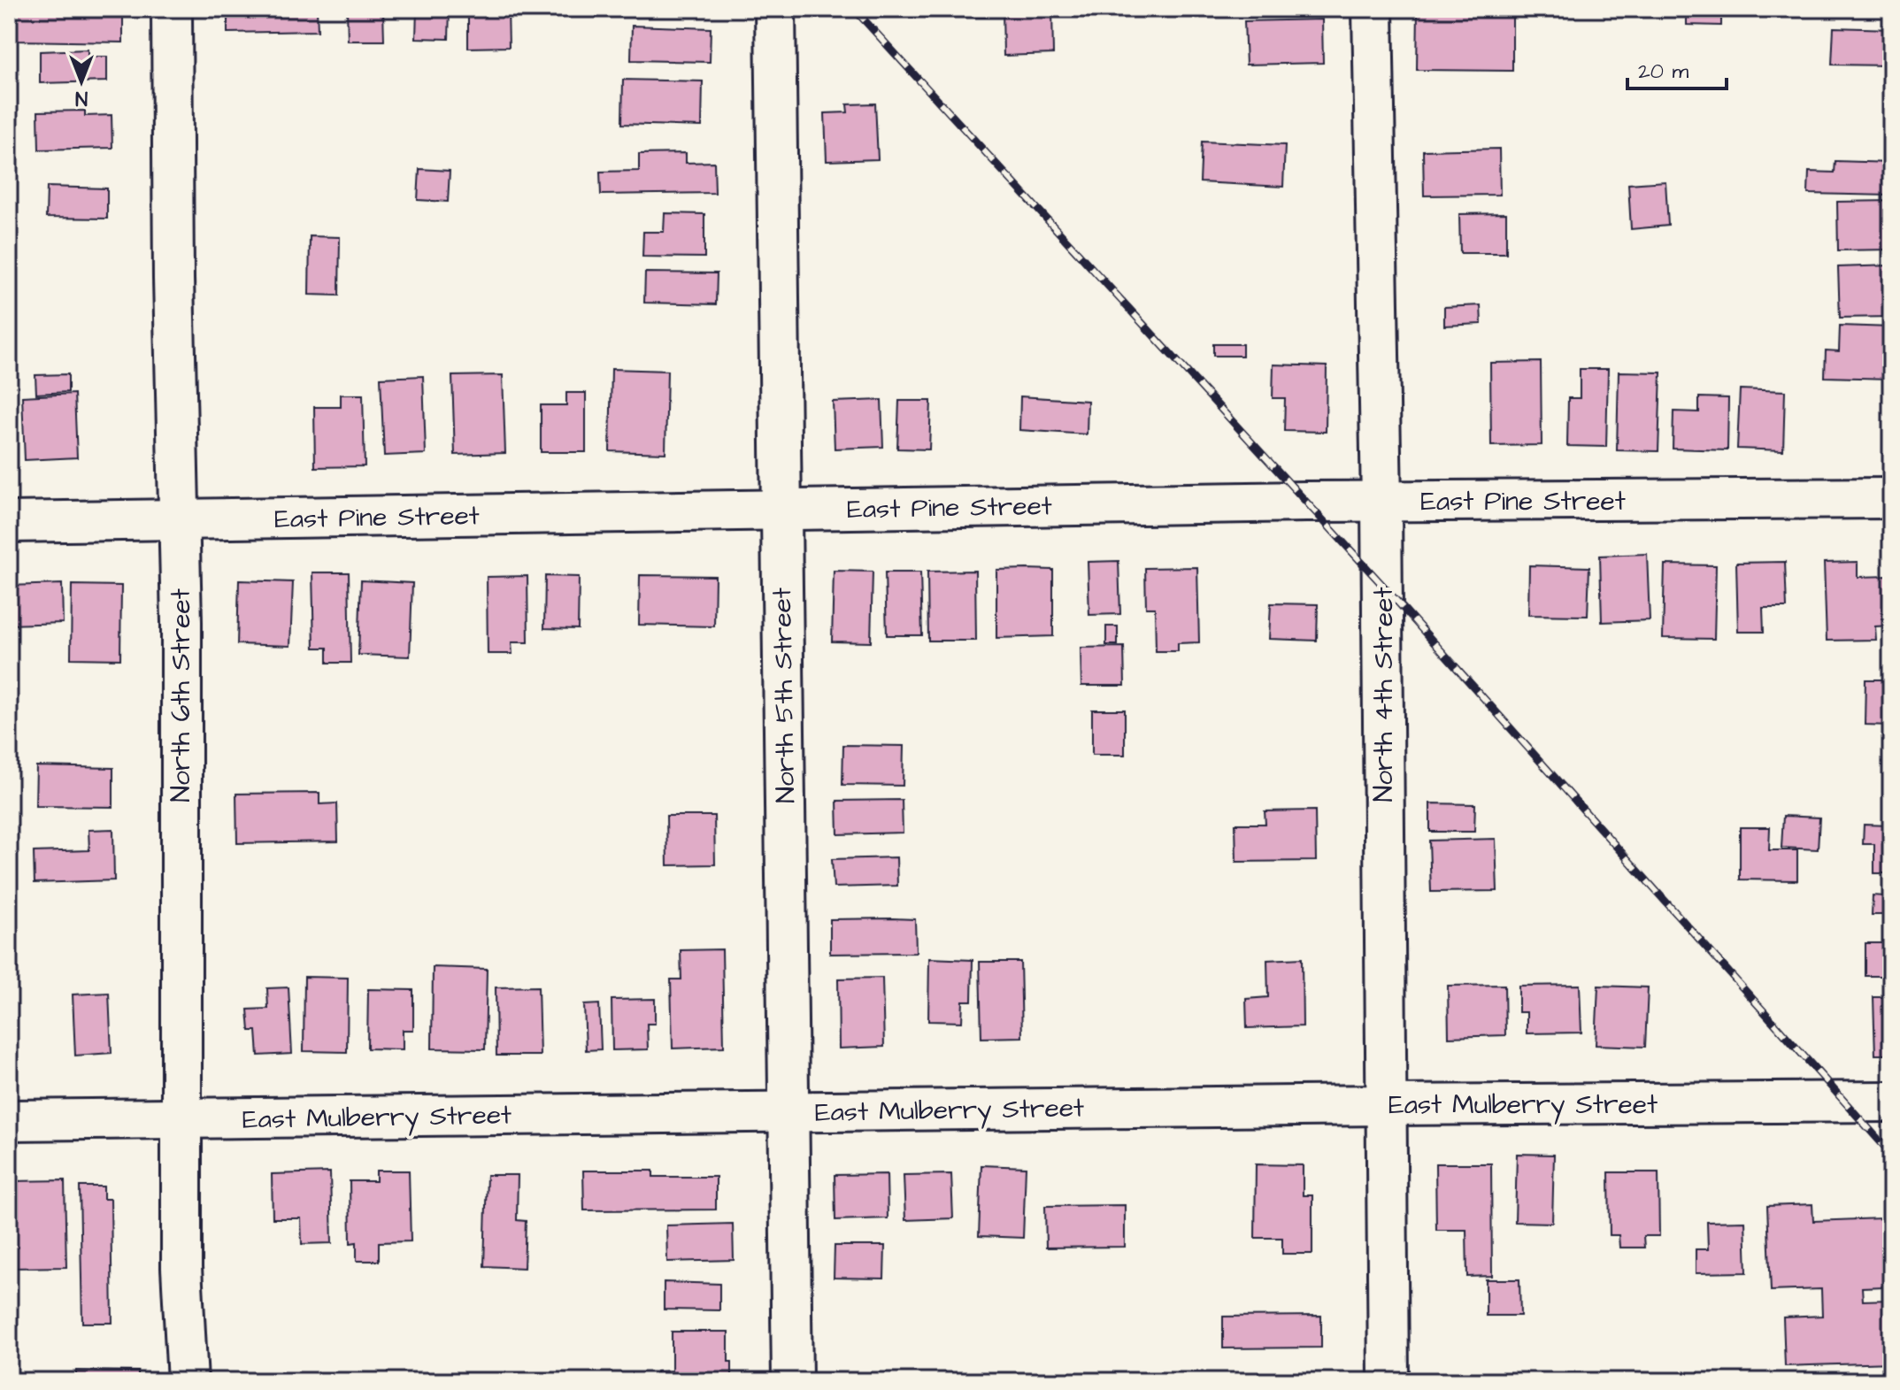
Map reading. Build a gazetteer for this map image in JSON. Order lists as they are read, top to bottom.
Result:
{
  "streets": {
    "street": [
      "East Pine Street",
      "North 4th Street",
      "North 6th Street",
      "North 5th Street",
      "East Mulberry Street"
    ]
  },
  "crossings": [
    ["East Pine Street", "North 4th Street"],
    ["East Pine Street", "North 6th Street"],
    ["East Pine Street", "North 5th Street"],
    ["North 4th Street", "East Mulberry Street"],
    ["North 6th Street", "East Mulberry Street"],
    ["North 5th Street", "East Mulberry Street"]
  ],
  "scale_bar": "20 m",
  "north": "bottom"
}
